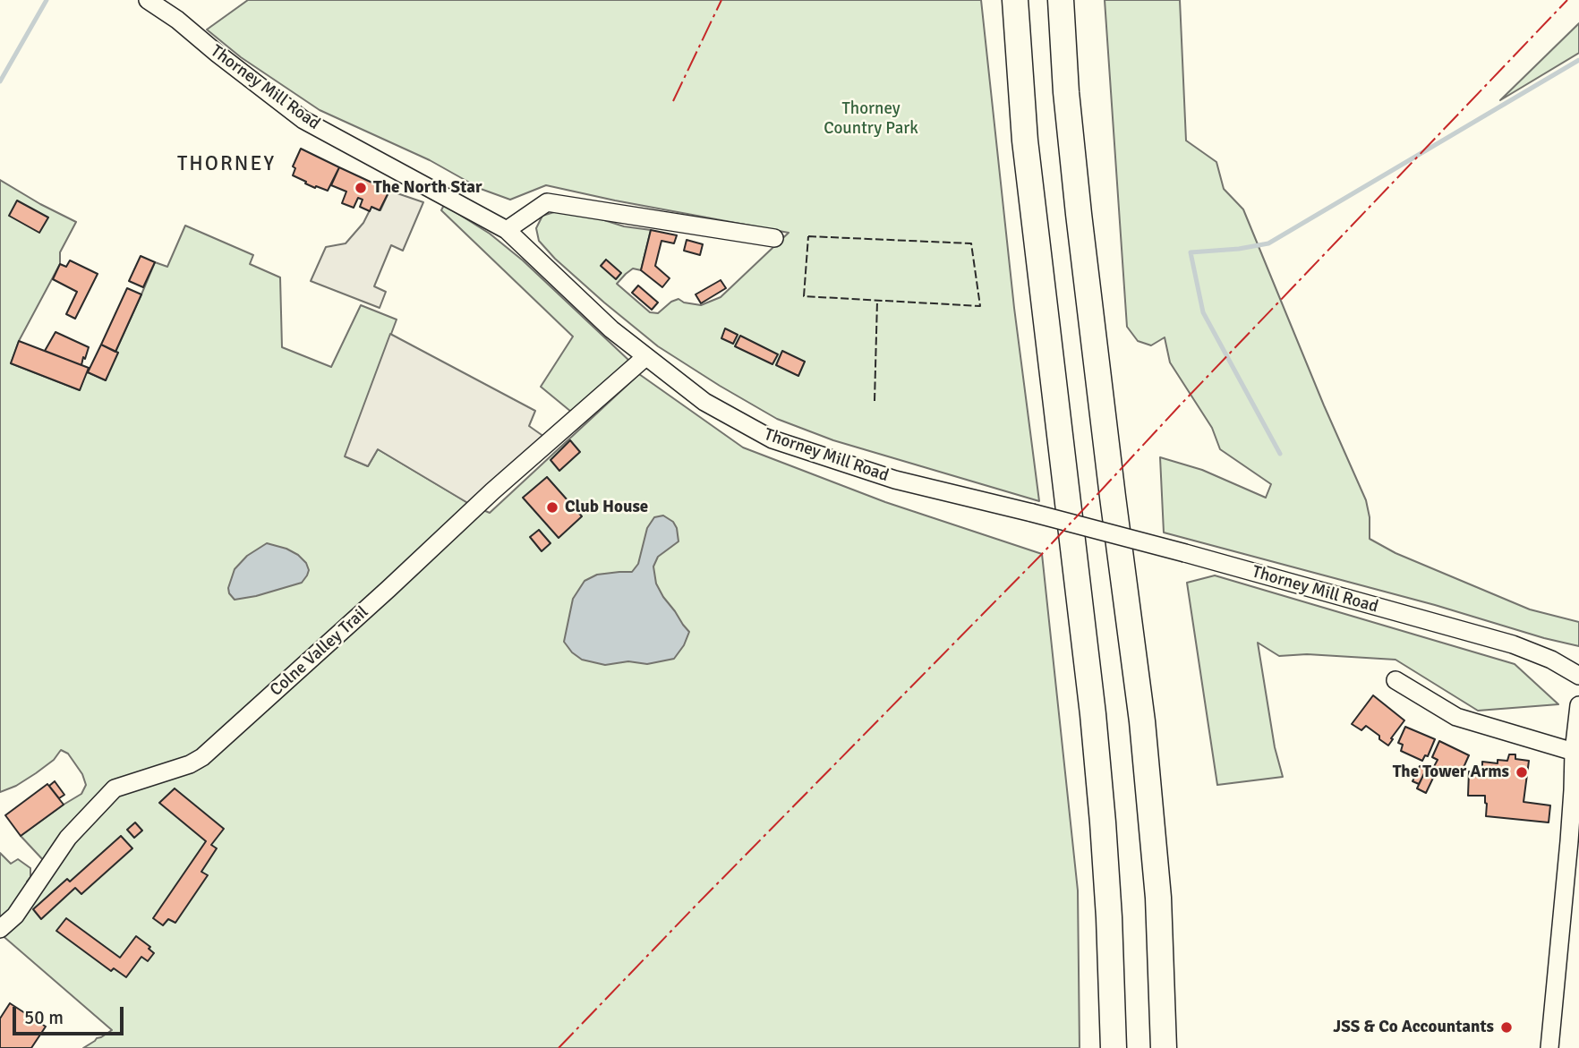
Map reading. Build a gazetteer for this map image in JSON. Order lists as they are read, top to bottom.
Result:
{
  "streets": {
    "street": ["Thorney Mill Road", "Colne Valley Trail"]
  },
  "crossings": [
    ["Thorney Mill Road", "Colne Valley Trail"]
  ],
  "districts": ["THORNEY"],
  "parks": ["Thorney Country Park"],
  "places": [
    "The North Star",
    "Club House",
    "The Tower Arms",
    "JSS & Co Accountants"
  ],
  "scale_bar": "50 m"
}
